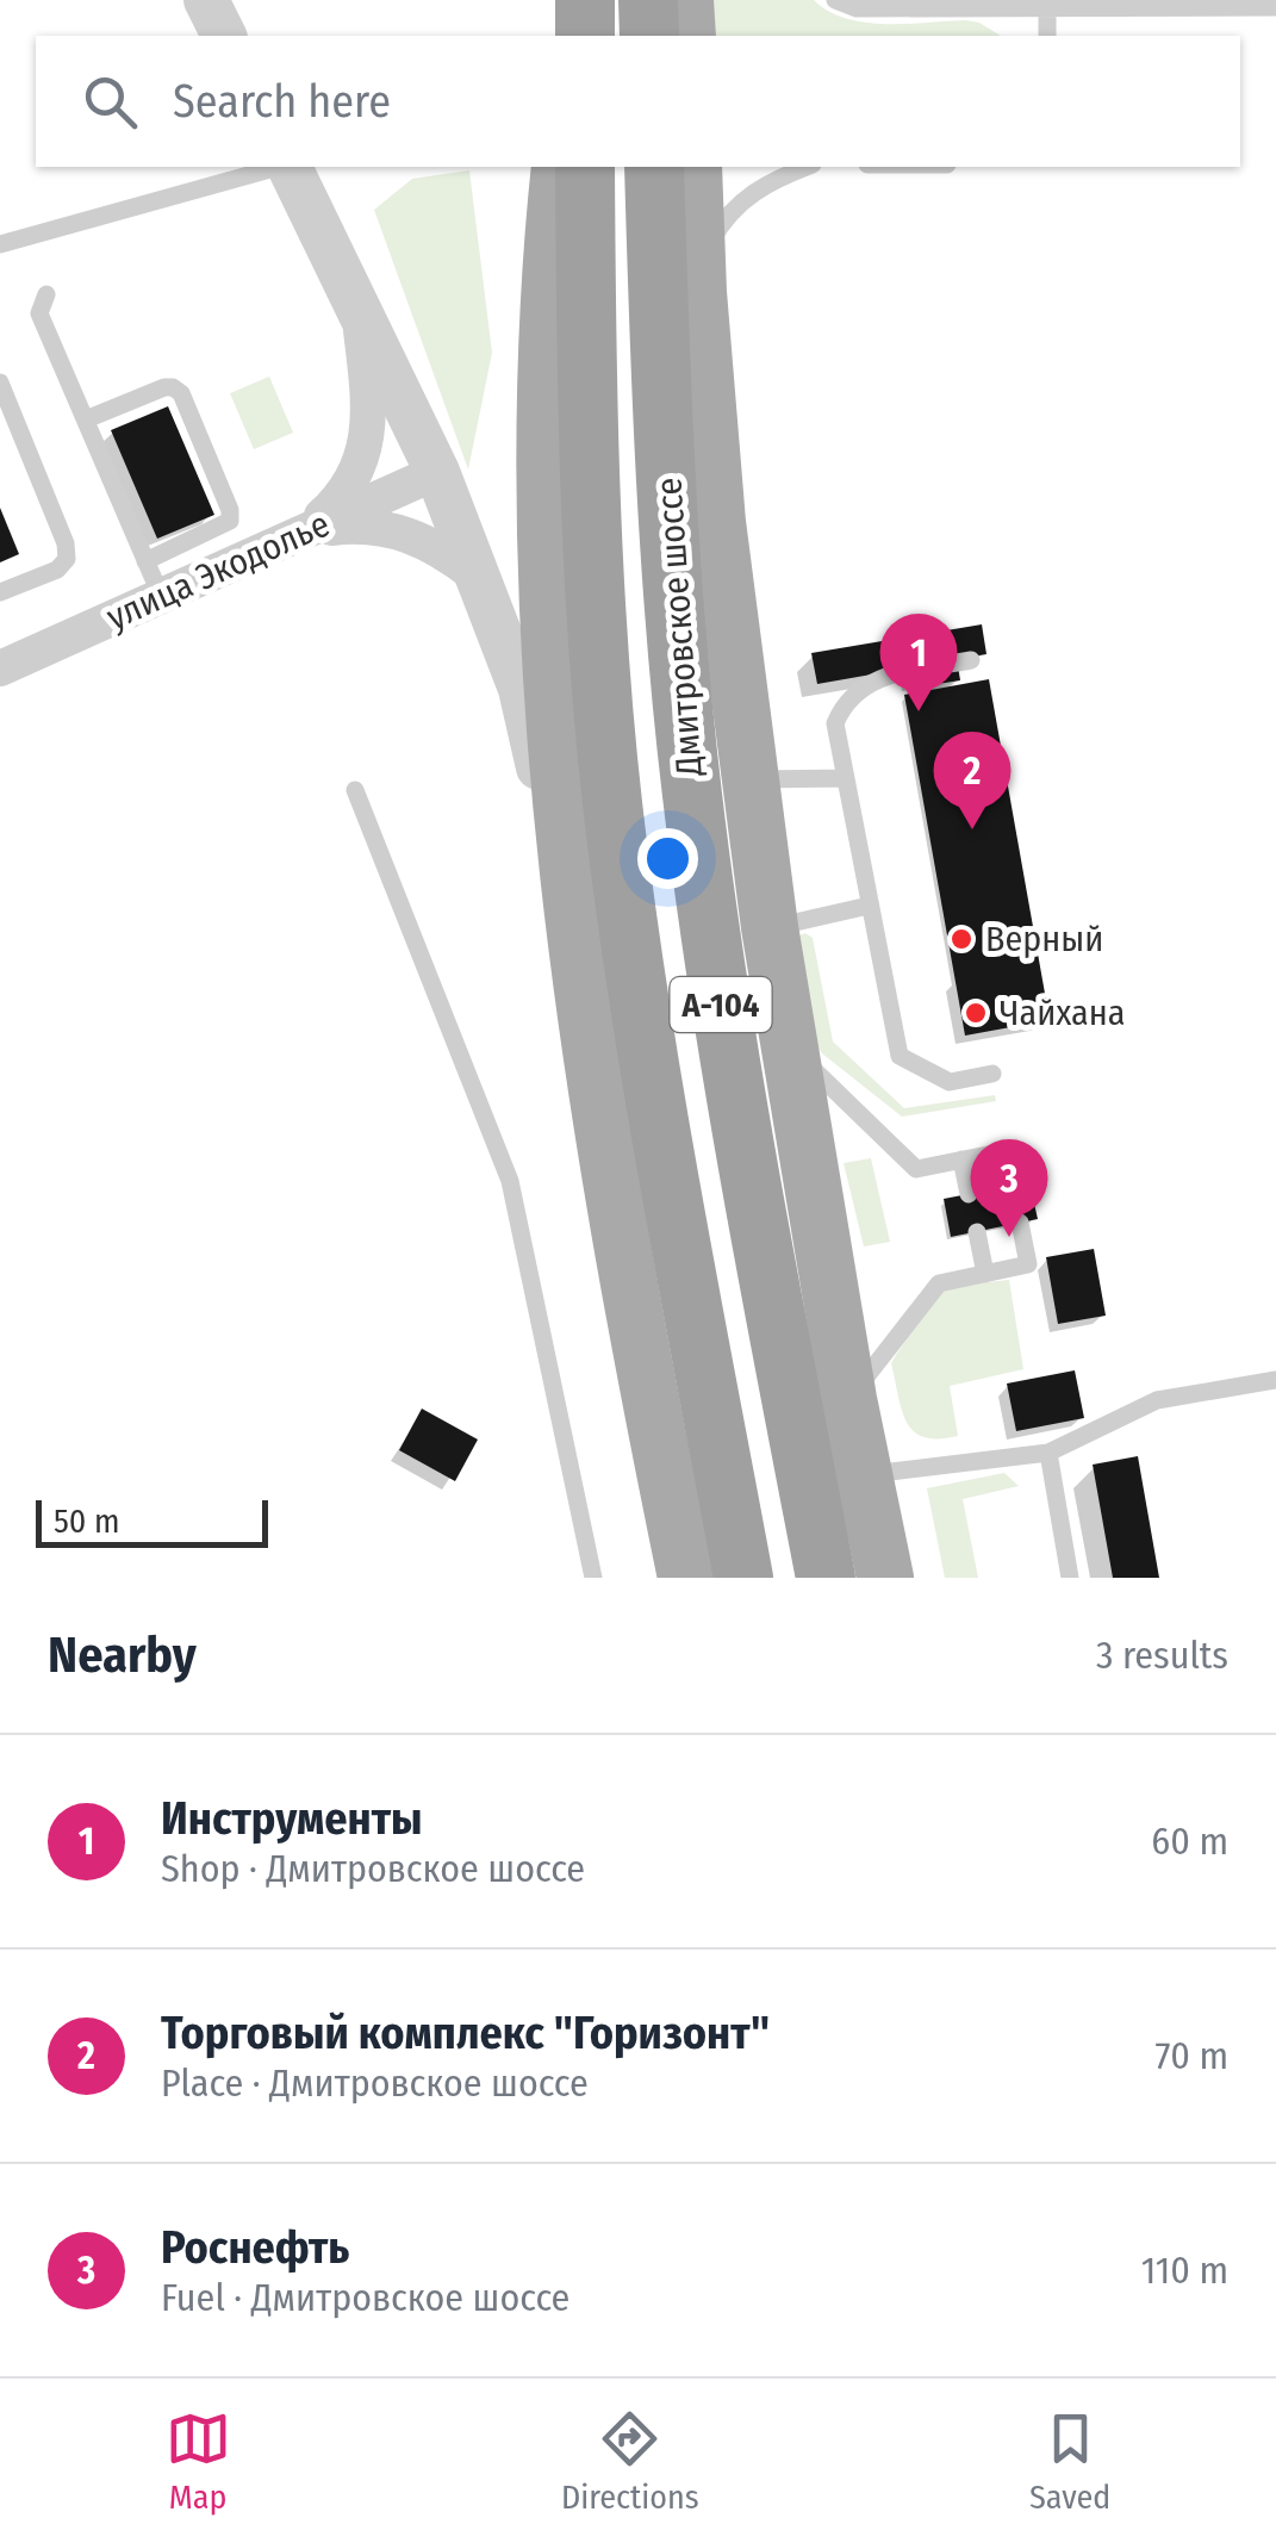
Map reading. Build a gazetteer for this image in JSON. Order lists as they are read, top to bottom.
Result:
{
  "streets": {
    "highway": ["Дмитровское шоссе", "А-104"],
    "street": ["улица Экодолье"]
  },
  "places": ["Верный", "Чайхана"],
  "scale_bar": "50 m",
  "page": {
    "search": "Search here",
    "pins": ["1", "2", "3"],
    "scale": "50 m",
    "heading": ["Nearby", "3 results"],
    "list": [
      {
        "mark": "1",
        "name": "Инструменты",
        "note": "Shop · Дмитровское шоссе",
        "value": "60 m"
      },
      {
        "mark": "2",
        "name": "Торговый комплекс \"Горизонт\"",
        "note": "Place · Дмитровское шоссе",
        "value": "70 m"
      },
      {
        "mark": "3",
        "name": "Роснефть",
        "note": "Fuel · Дмитровское шоссе",
        "value": "110 m"
      }
    ],
    "nav": ["Map", "Directions", "Saved"]
  }
}
